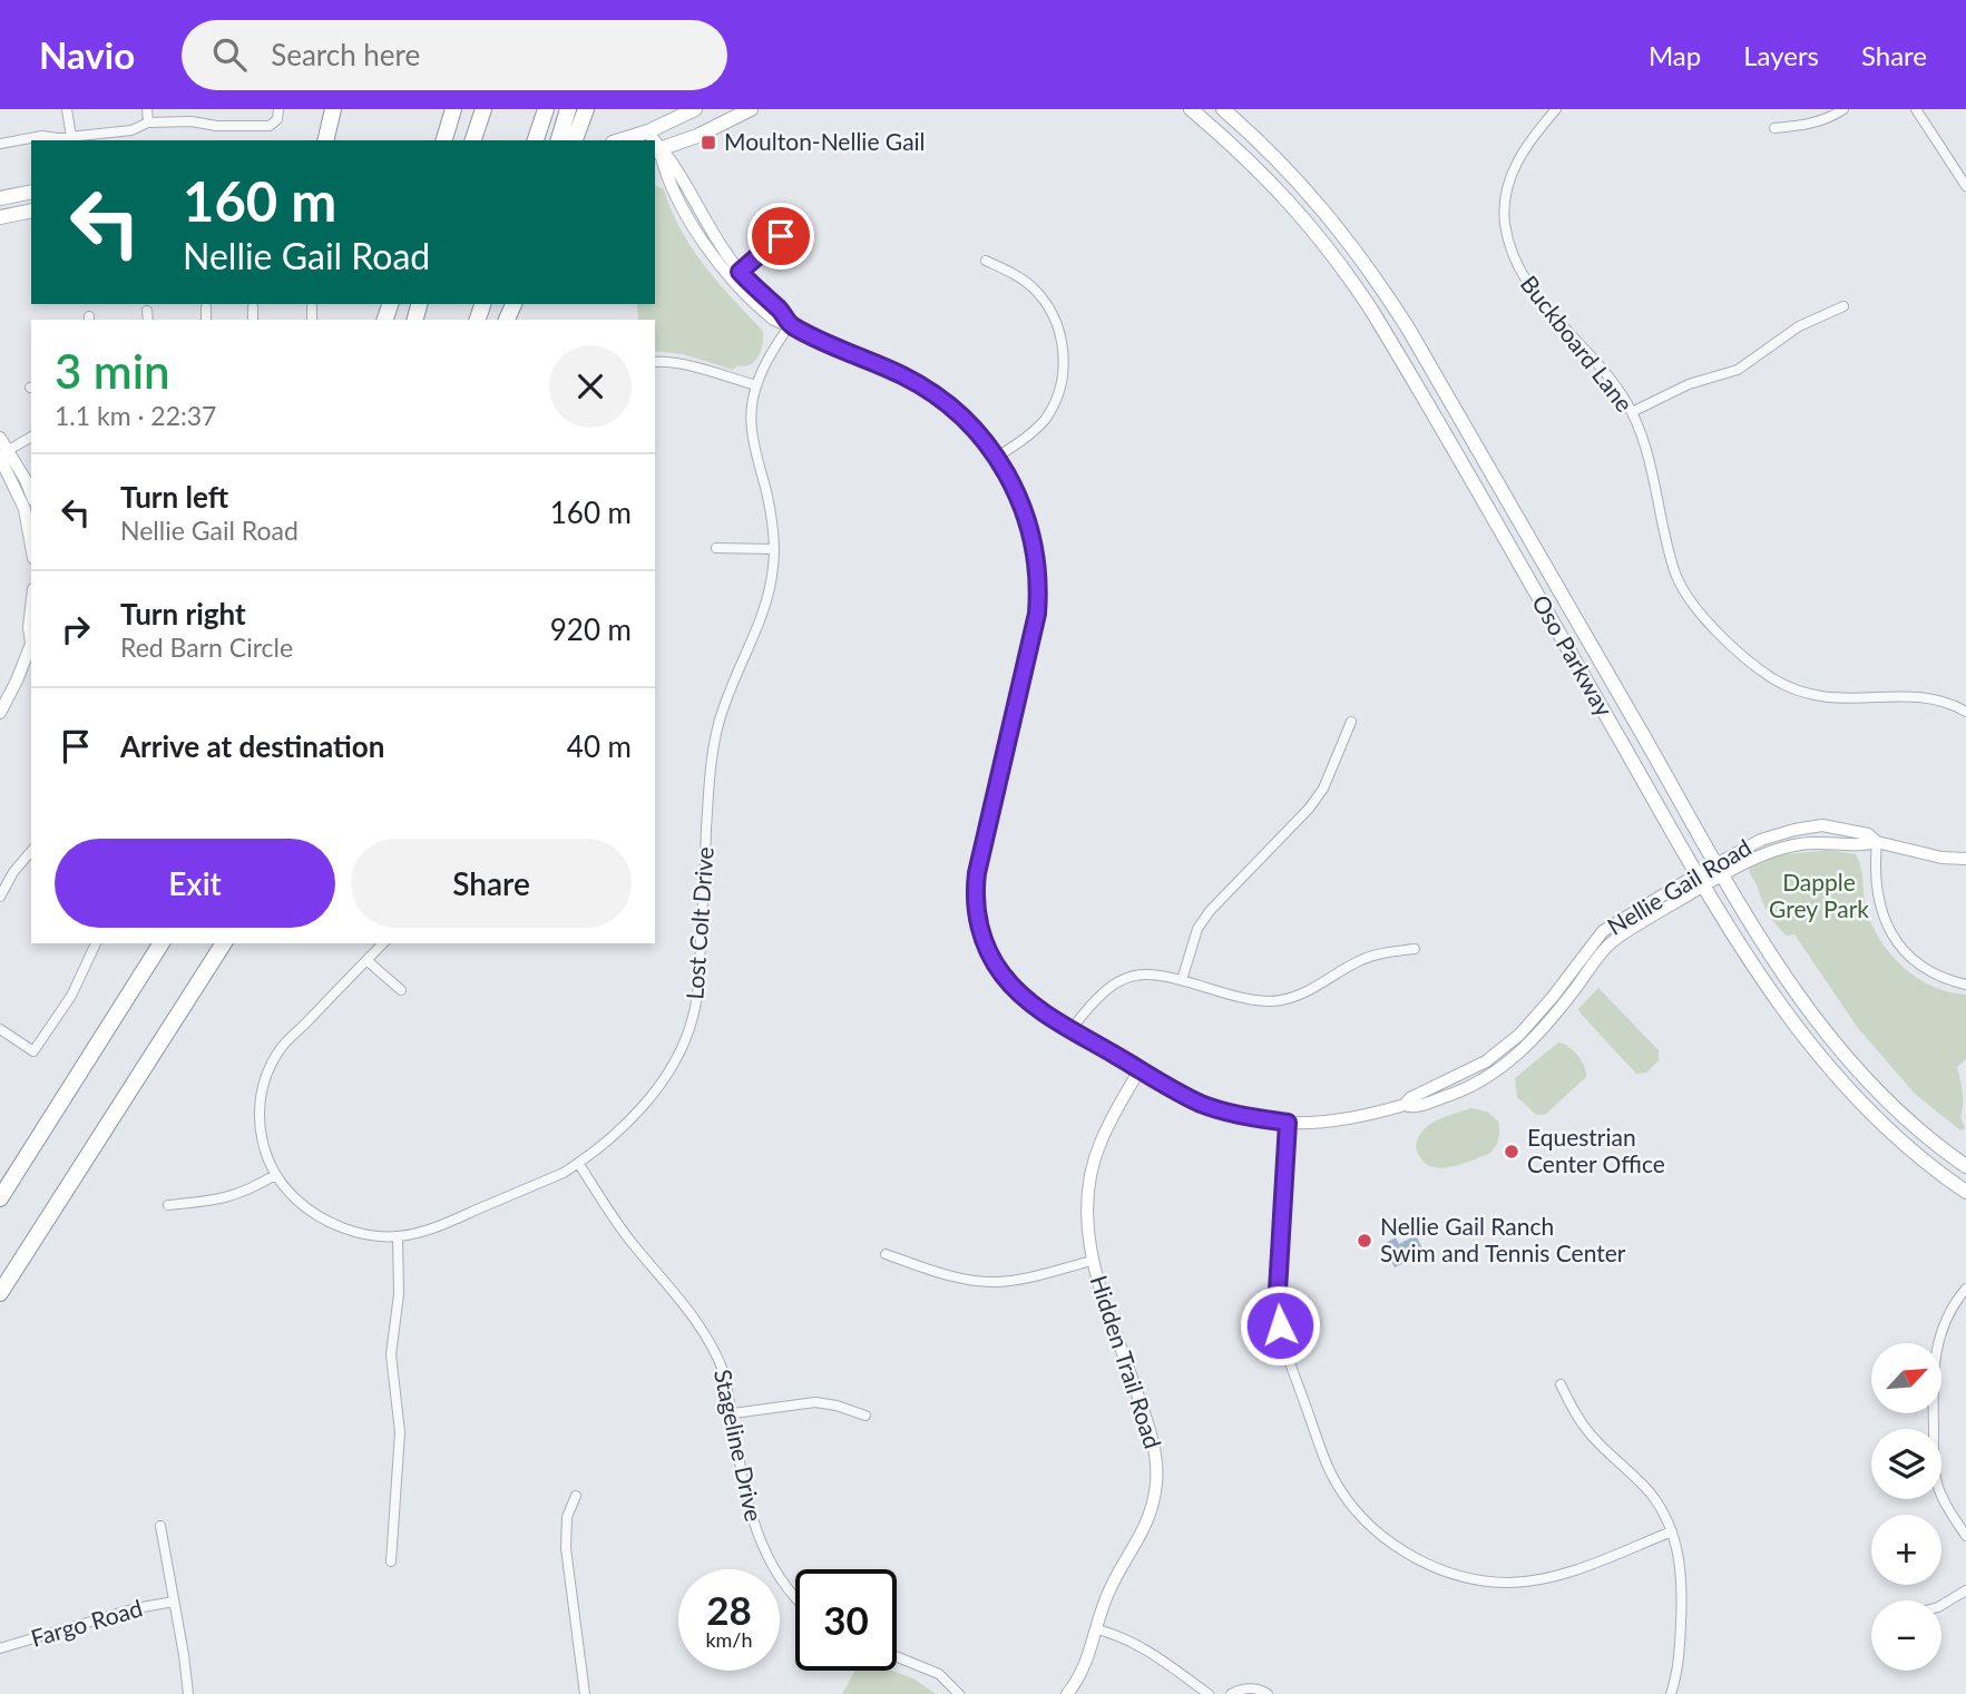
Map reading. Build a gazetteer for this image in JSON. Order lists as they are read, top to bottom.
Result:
{
  "streets": {
    "main road": ["Oso Parkway"],
    "street": [
      "Buckboard Lane",
      "Nellie Gail Road",
      "Lost Colt Drive",
      "Hidden Trail Road",
      "Stageline Drive",
      "Fargo Road"
    ]
  },
  "crossings": [
    ["Oso Parkway", "Nellie Gail Road"],
    ["Nellie Gail Road", "Lost Colt Drive"],
    ["Nellie Gail Road", "Hidden Trail Road"],
    ["Lost Colt Drive", "Stageline Drive"]
  ],
  "parks": ["Dapple Grey Park"],
  "places": {
    "transit": ["Moulton-Nellie Gail"],
    "other": ["Equestrian Center Office", "Nellie Gail Ranch Swim and Tennis Center"]
  },
  "north": "top right",
  "page": {
    "header": "Navio",
    "search": "Search here",
    "nav": ["Map", "Layers", "Share"],
    "turn": ["160 m", "Nellie Gail Road"],
    "heading": ["3 min", "1.1 km · 22:37"],
    "list": [
      {
        "name": "Turn left",
        "note": "Nellie Gail Road",
        "value": "160 m"
      },
      {
        "name": "Turn right",
        "note": "Red Barn Circle",
        "value": "920 m"
      },
      {
        "name": "Arrive at destination",
        "value": "40 m"
      }
    ],
    "buttons": ["Exit", "Share"],
    "map_buttons": ["+", "−"],
    "speed": "28 km/h",
    "limit": "30"
  }
}
